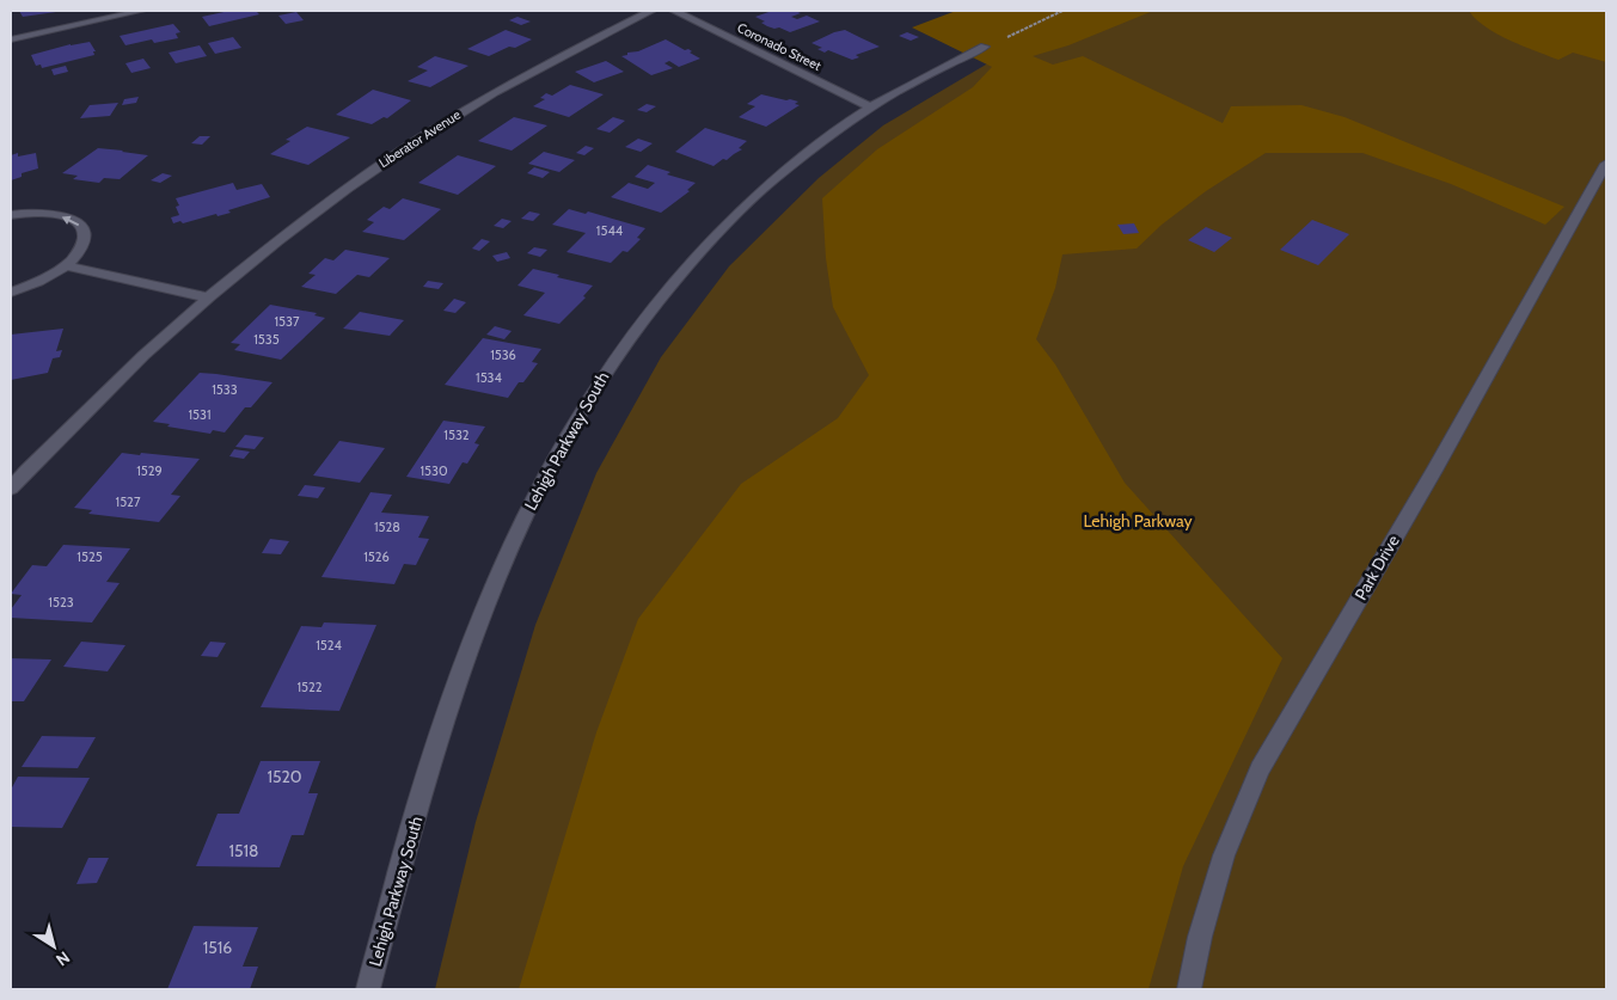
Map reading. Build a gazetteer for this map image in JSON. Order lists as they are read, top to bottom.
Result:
{
  "streets": {
    "street": [
      "Coronado Street",
      "Liberator Avenue",
      "Lehigh Parkway South",
      "Park Drive"
    ]
  },
  "crossings": [
    ["Coronado Street", "Lehigh Parkway South"]
  ],
  "parks": ["Lehigh Parkway"],
  "house_numbers": [
    "1544",
    "1537",
    "1535",
    "1536",
    "1534",
    "1533",
    "1531",
    "1532",
    "1529",
    "1530",
    "1527",
    "1528",
    "1525",
    "1526",
    "1523",
    "1524",
    "1522",
    "1520",
    "1518",
    "1516"
  ],
  "north": "bottom right"
}
